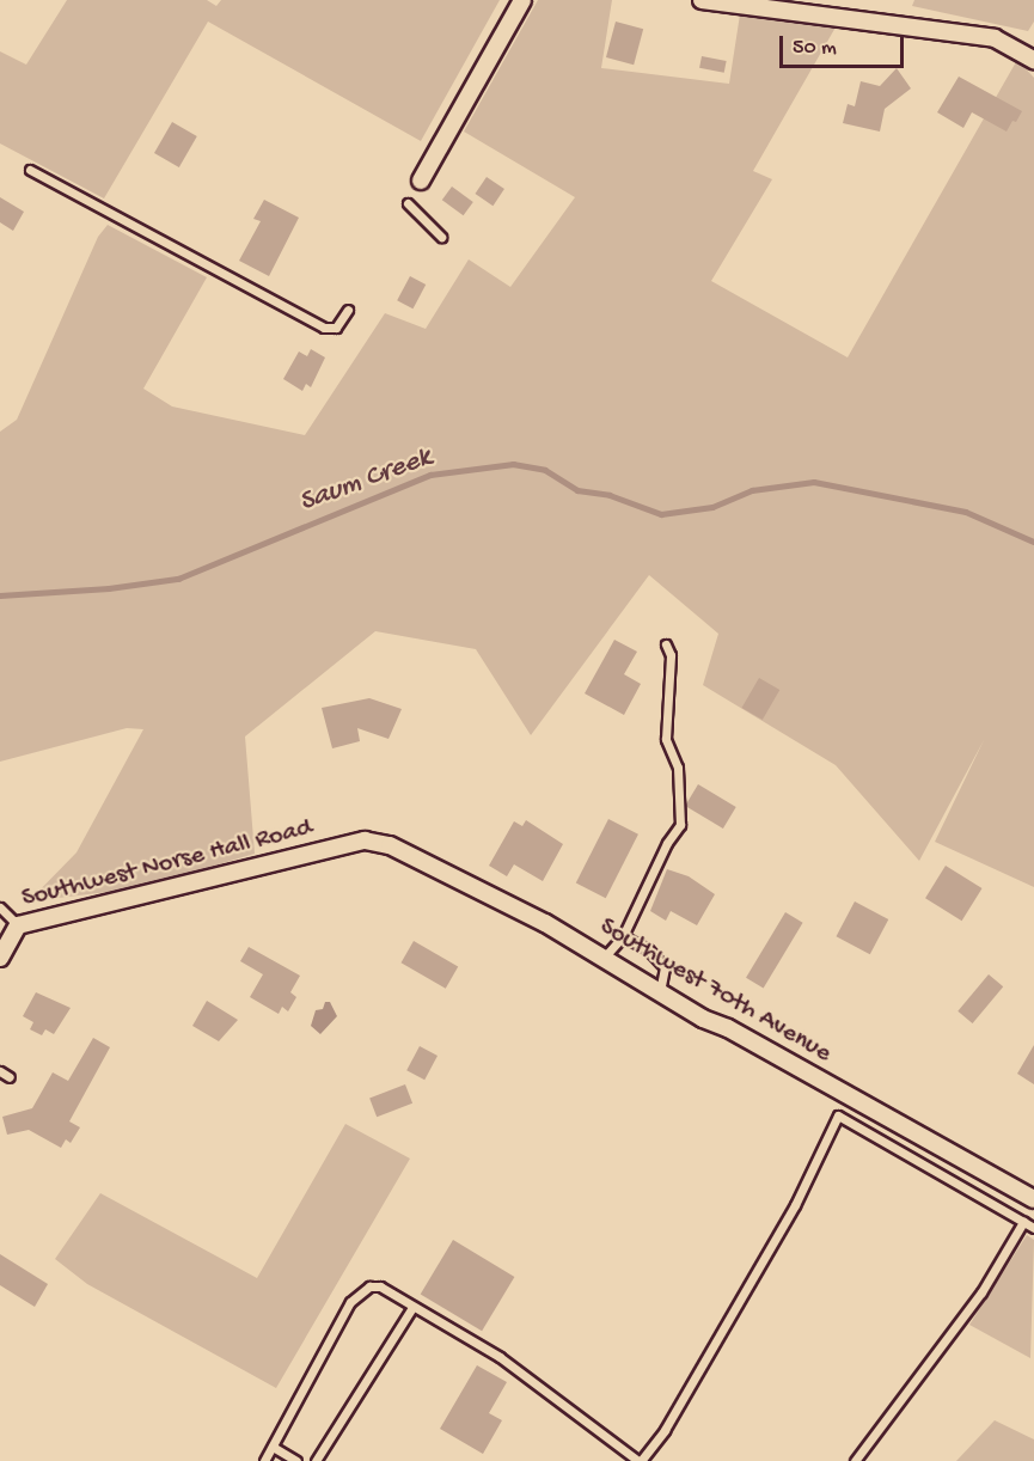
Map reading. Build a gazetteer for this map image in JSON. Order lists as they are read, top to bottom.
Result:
{
  "streets": {
    "street": ["Southwest Norse Hall Road", "Southwest 70th Avenue"]
  },
  "crossings": [
    ["Southwest Norse Hall Road", "Southwest 70th Avenue"]
  ],
  "water": ["Saum Creek"],
  "scale_bar": "50 m"
}
